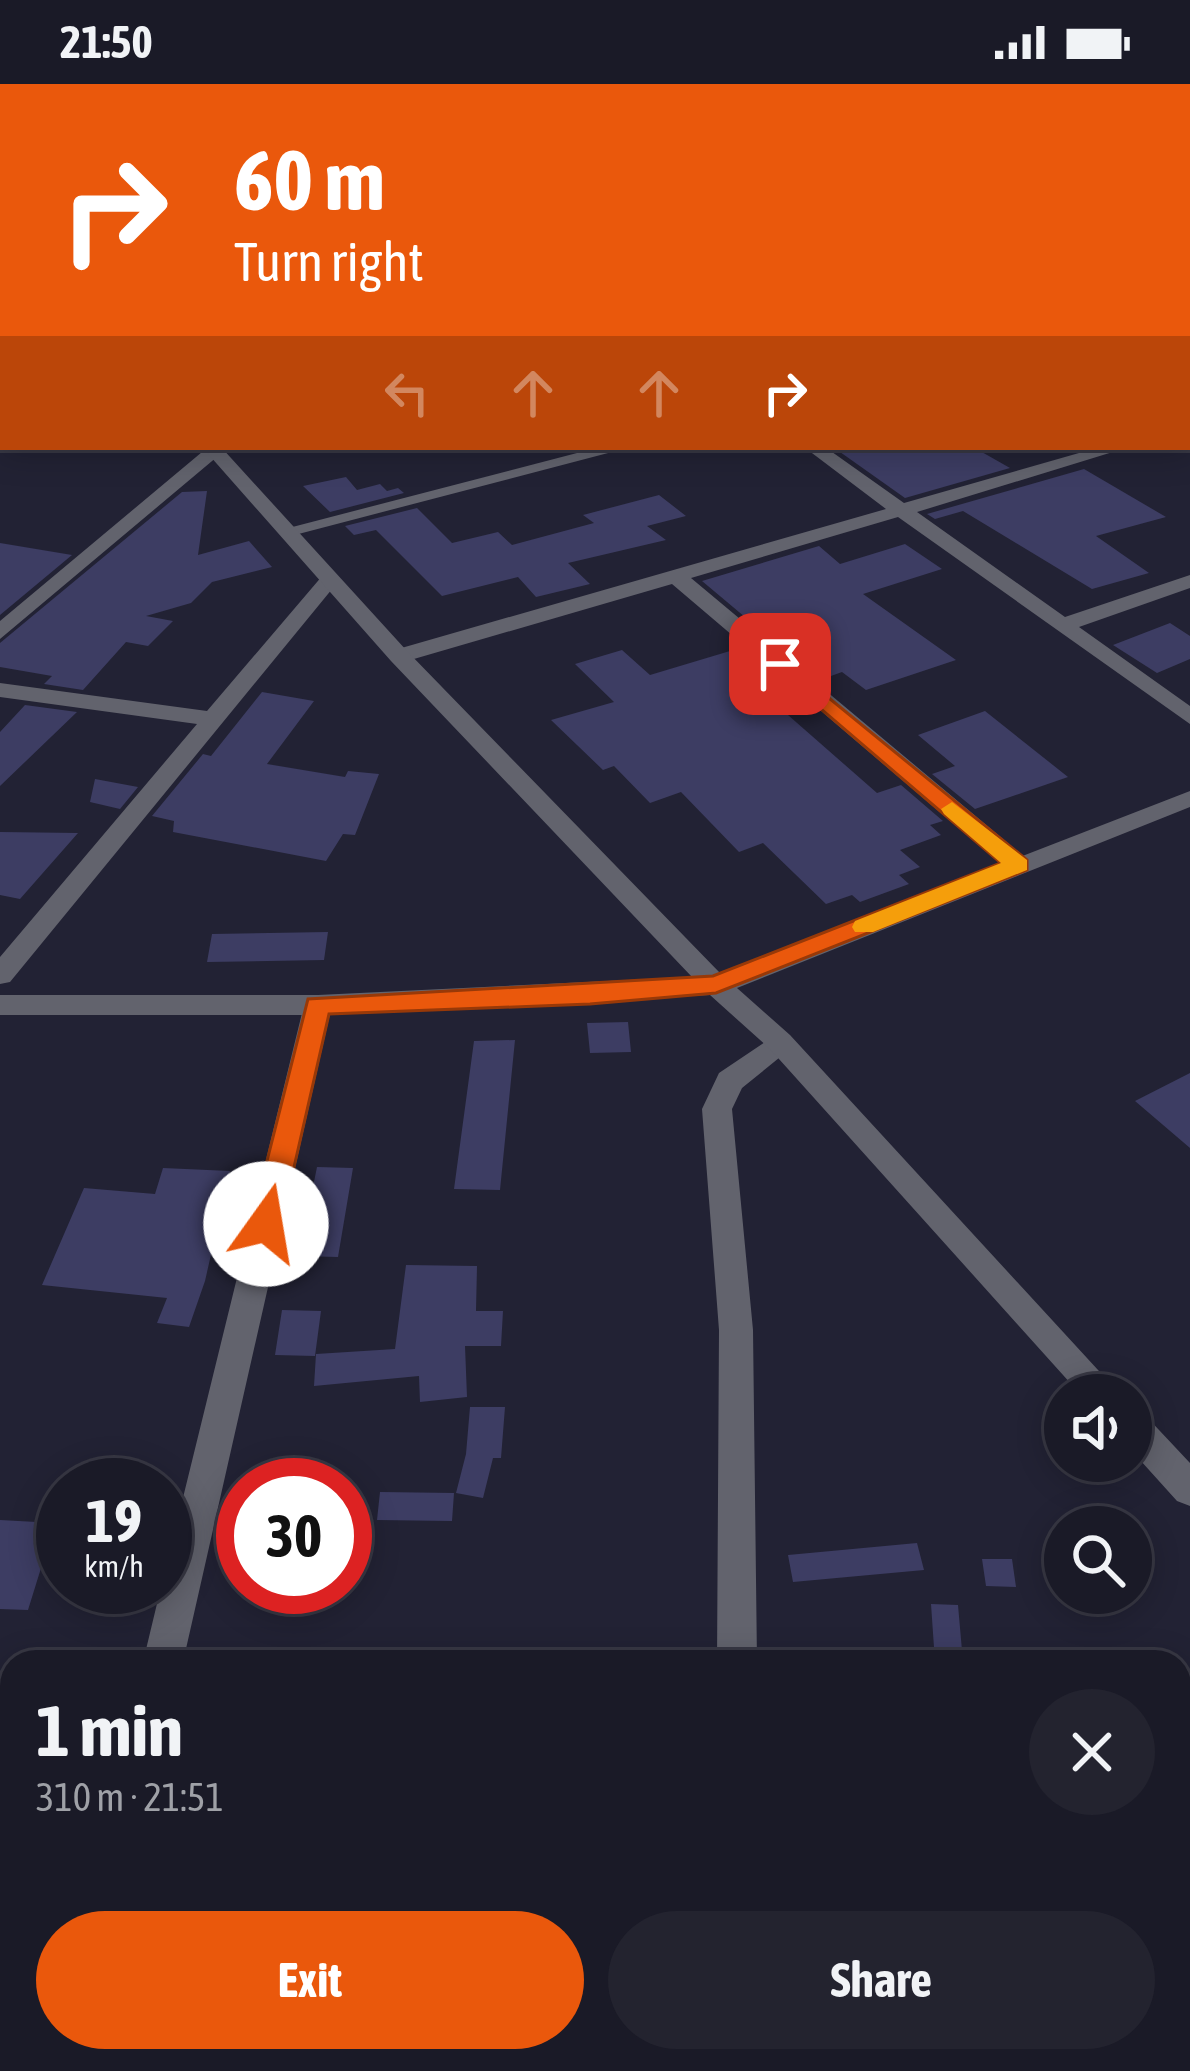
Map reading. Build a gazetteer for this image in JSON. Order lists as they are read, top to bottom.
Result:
{
  "page": {
    "status": "21:50",
    "turn": ["60 m", "Turn right"],
    "speed": "19 km/h",
    "limit": "30",
    "heading": ["1 min", "310 m · 21:51"],
    "buttons": ["Exit", "Share"]
  }
}
